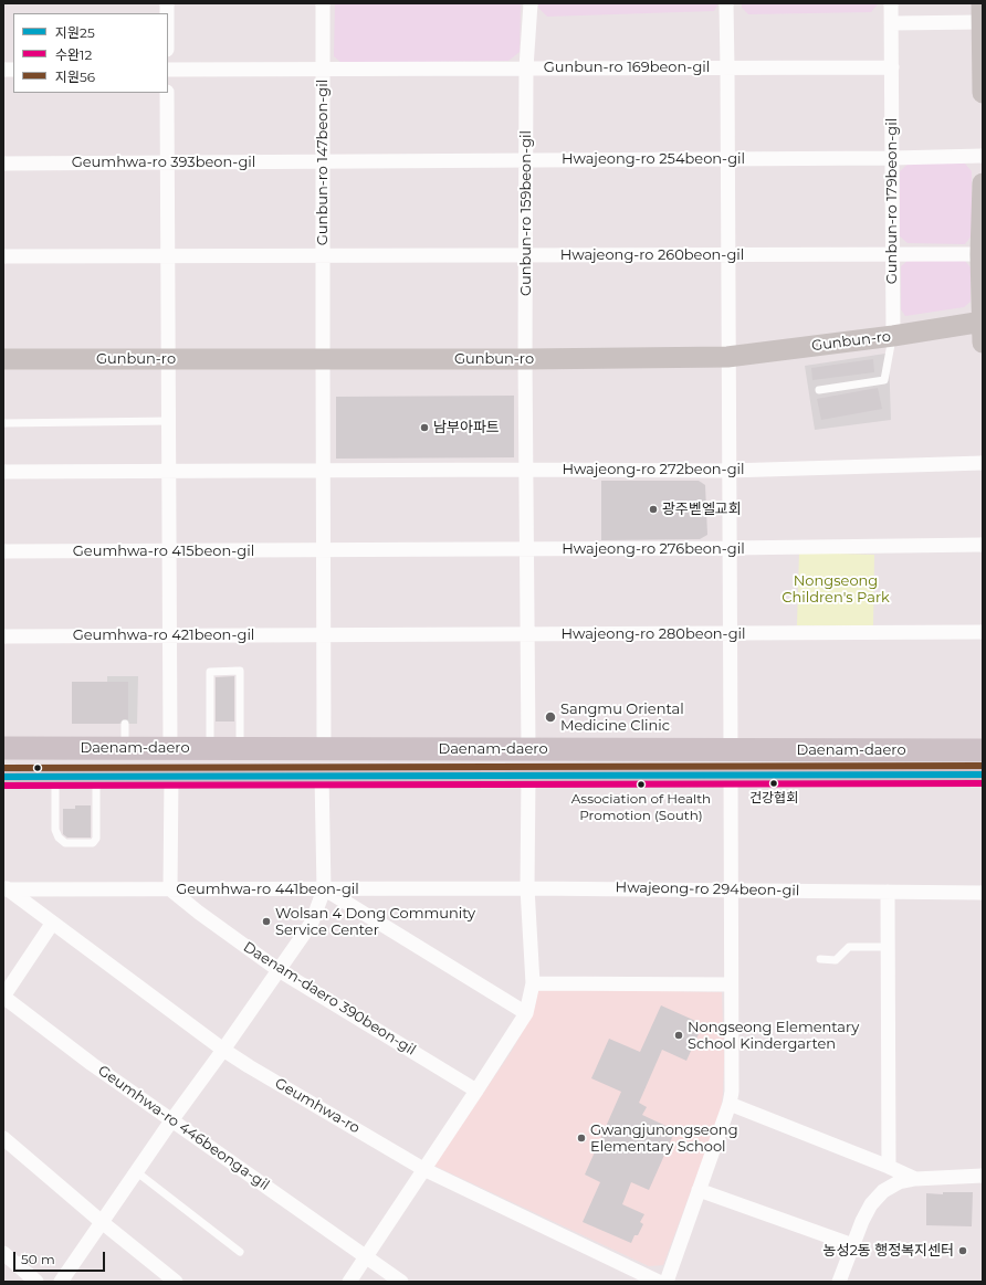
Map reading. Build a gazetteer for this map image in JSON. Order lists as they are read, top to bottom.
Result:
{
  "streets": {
    "main road": ["Daenam-daero"],
    "street": [
      "Gunbun-ro 169beon-gil",
      "Hwajeong-ro 254beon-gil",
      "Geumhwa-ro 393beon-gil",
      "Gunbun-ro 147beon-gil",
      "Gunbun-ro 179beon-gil",
      "Gunbun-ro 159beon-gil",
      "Hwajeong-ro 260beon-gil",
      "Gunbun-ro",
      "Hwajeong-ro 272beon-gil",
      "Hwajeong-ro 276beon-gil",
      "Geumhwa-ro 415beon-gil",
      "Hwajeong-ro 280beon-gil",
      "Geumhwa-ro 421beon-gil",
      "Geumhwa-ro 441beon-gil",
      "Hwajeong-ro 294beon-gil",
      "Daenam-daero 390beon-gil",
      "Geumhwa-ro",
      "Geumhwa-ro 446beonga-gil"
    ]
  },
  "crossings": [
    ["Gunbun-ro 169beon-gil", "Hwajeong-ro 254beon-gil"],
    ["Gunbun-ro 169beon-gil", "Gunbun-ro 159beon-gil"],
    ["Gunbun-ro 169beon-gil", "Hwajeong-ro 260beon-gil"],
    ["Gunbun-ro 169beon-gil", "Gunbun-ro"],
    ["Gunbun-ro 169beon-gil", "Hwajeong-ro 272beon-gil"],
    ["Gunbun-ro 169beon-gil", "Hwajeong-ro 276beon-gil"],
    ["Gunbun-ro 169beon-gil", "Hwajeong-ro 280beon-gil"],
    ["Gunbun-ro 169beon-gil", "Daenam-daero"],
    ["Hwajeong-ro 254beon-gil", "Geumhwa-ro 393beon-gil"],
    ["Hwajeong-ro 254beon-gil", "Gunbun-ro 147beon-gil"],
    ["Hwajeong-ro 254beon-gil", "Gunbun-ro 179beon-gil"],
    ["Hwajeong-ro 254beon-gil", "Gunbun-ro 159beon-gil"],
    ["Geumhwa-ro 393beon-gil", "Gunbun-ro 147beon-gil"],
    ["Gunbun-ro 147beon-gil", "Hwajeong-ro 260beon-gil"],
    ["Gunbun-ro 147beon-gil", "Gunbun-ro"],
    ["Gunbun-ro 147beon-gil", "Hwajeong-ro 272beon-gil"],
    ["Gunbun-ro 147beon-gil", "Hwajeong-ro 276beon-gil"],
    ["Gunbun-ro 147beon-gil", "Geumhwa-ro 415beon-gil"],
    ["Gunbun-ro 147beon-gil", "Hwajeong-ro 280beon-gil"],
    ["Gunbun-ro 147beon-gil", "Geumhwa-ro 421beon-gil"],
    ["Gunbun-ro 147beon-gil", "Daenam-daero"],
    ["Gunbun-ro 179beon-gil", "Hwajeong-ro 260beon-gil"],
    ["Gunbun-ro 179beon-gil", "Gunbun-ro"],
    ["Gunbun-ro 159beon-gil", "Hwajeong-ro 260beon-gil"],
    ["Gunbun-ro 159beon-gil", "Gunbun-ro"],
    ["Gunbun-ro 159beon-gil", "Hwajeong-ro 272beon-gil"],
    ["Gunbun-ro 159beon-gil", "Hwajeong-ro 276beon-gil"],
    ["Gunbun-ro 159beon-gil", "Hwajeong-ro 280beon-gil"],
    ["Gunbun-ro 159beon-gil", "Daenam-daero"],
    ["Hwajeong-ro 276beon-gil", "Geumhwa-ro 415beon-gil"],
    ["Hwajeong-ro 280beon-gil", "Geumhwa-ro 421beon-gil"],
    ["Geumhwa-ro 441beon-gil", "Hwajeong-ro 294beon-gil"],
    ["Geumhwa-ro 441beon-gil", "Daenam-daero 390beon-gil"],
    ["Geumhwa-ro 441beon-gil", "Geumhwa-ro"]
  ],
  "parks": ["Nongseong Children's Park"],
  "places": [
    "남부아파트",
    "광주벧엘교회",
    "Sangmu Oriental Medicine Clinic",
    "건강협회",
    "Association of Health Promotion (South)",
    "Wolsan 4 Dong Community Service Center",
    "Nongseong Elementary School Kindergarten",
    "Gwangjunongseong Elementary School",
    "농성2동 행정복지센터"
  ],
  "lines": ["transit line 지원56", "transit line 지원25", "transit line 수완12"],
  "legend": ["지원25", "수완12", "지원56"],
  "scale_bar": "50 m"
}
